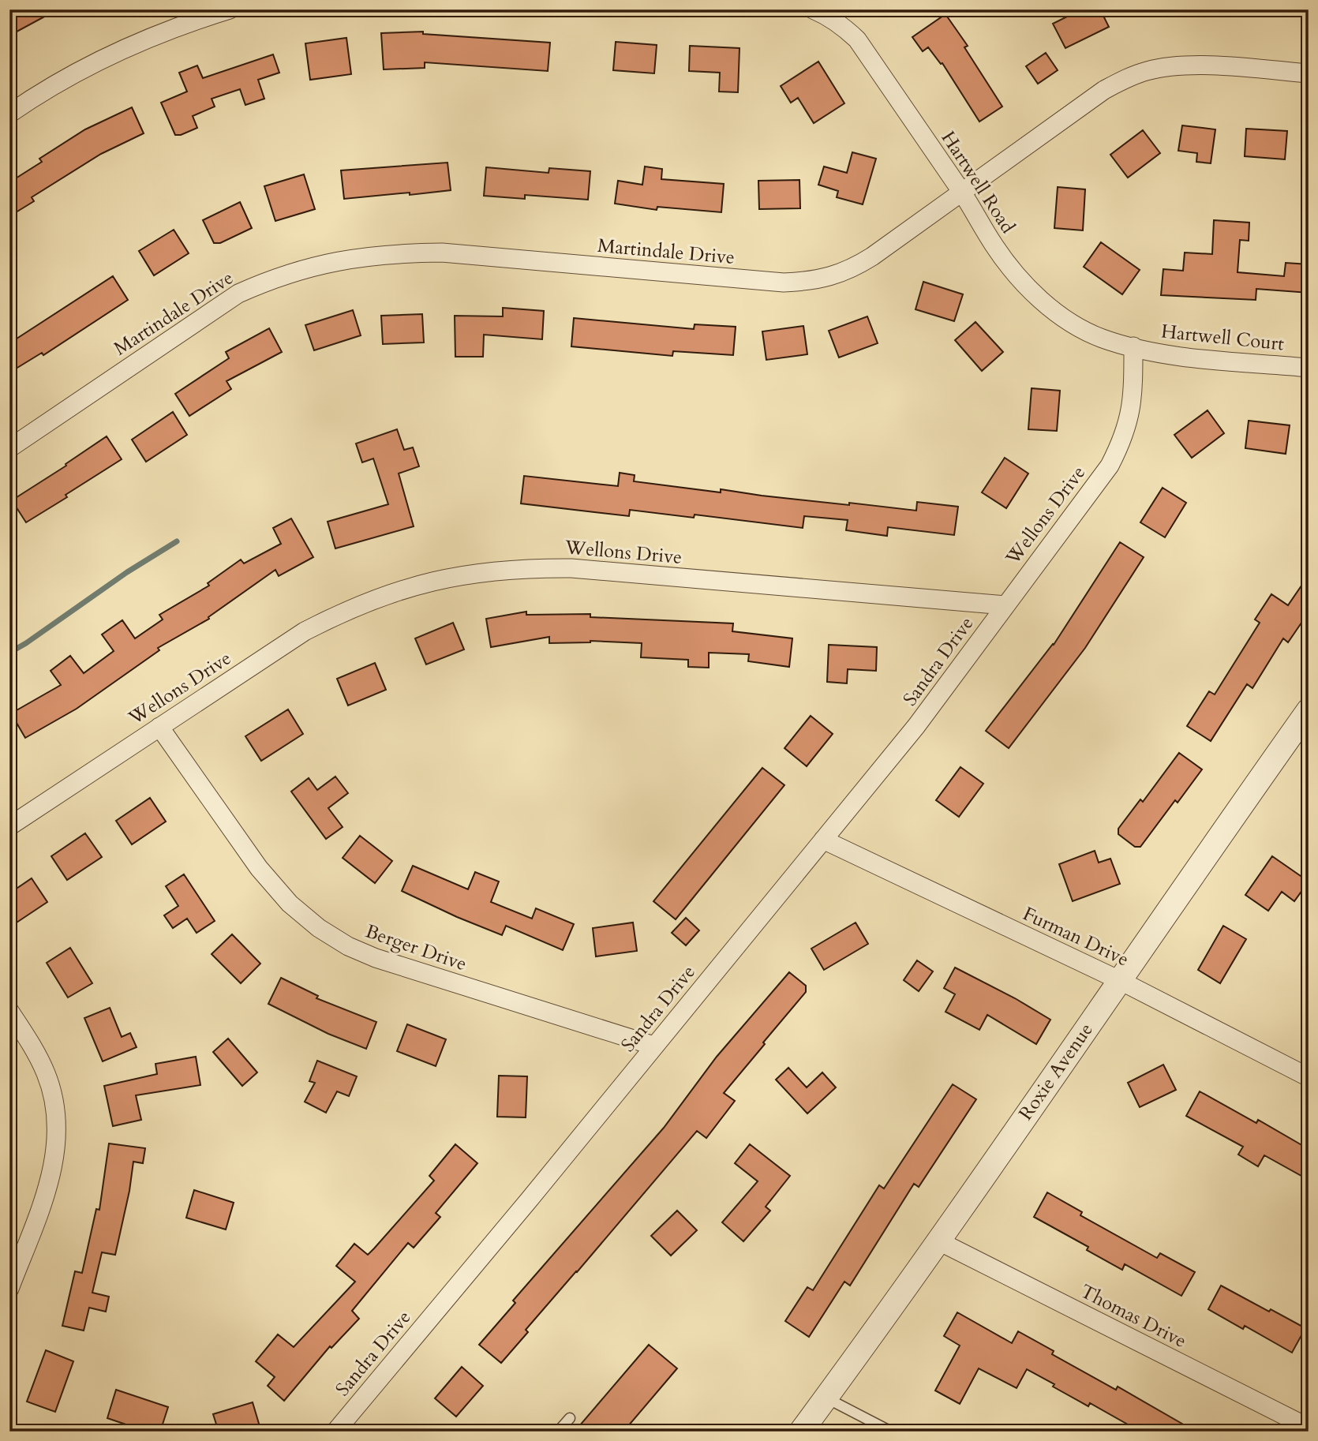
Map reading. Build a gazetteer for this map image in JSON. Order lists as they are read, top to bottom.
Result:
{
  "streets": {
    "street": [
      "Hartwell Road",
      "Martindale Drive",
      "Hartwell Court",
      "Wellons Drive",
      "Sandra Drive",
      "Furman Drive",
      "Berger Drive",
      "Roxie Avenue",
      "Thomas Drive"
    ]
  },
  "crossings": [
    ["Hartwell Road", "Martindale Drive"],
    ["Hartwell Road", "Hartwell Court"],
    ["Hartwell Road", "Wellons Drive"],
    ["Hartwell Court", "Wellons Drive"],
    ["Wellons Drive", "Sandra Drive"],
    ["Wellons Drive", "Berger Drive"],
    ["Sandra Drive", "Furman Drive"],
    ["Sandra Drive", "Berger Drive"],
    ["Furman Drive", "Roxie Avenue"],
    ["Roxie Avenue", "Thomas Drive"]
  ]
}
